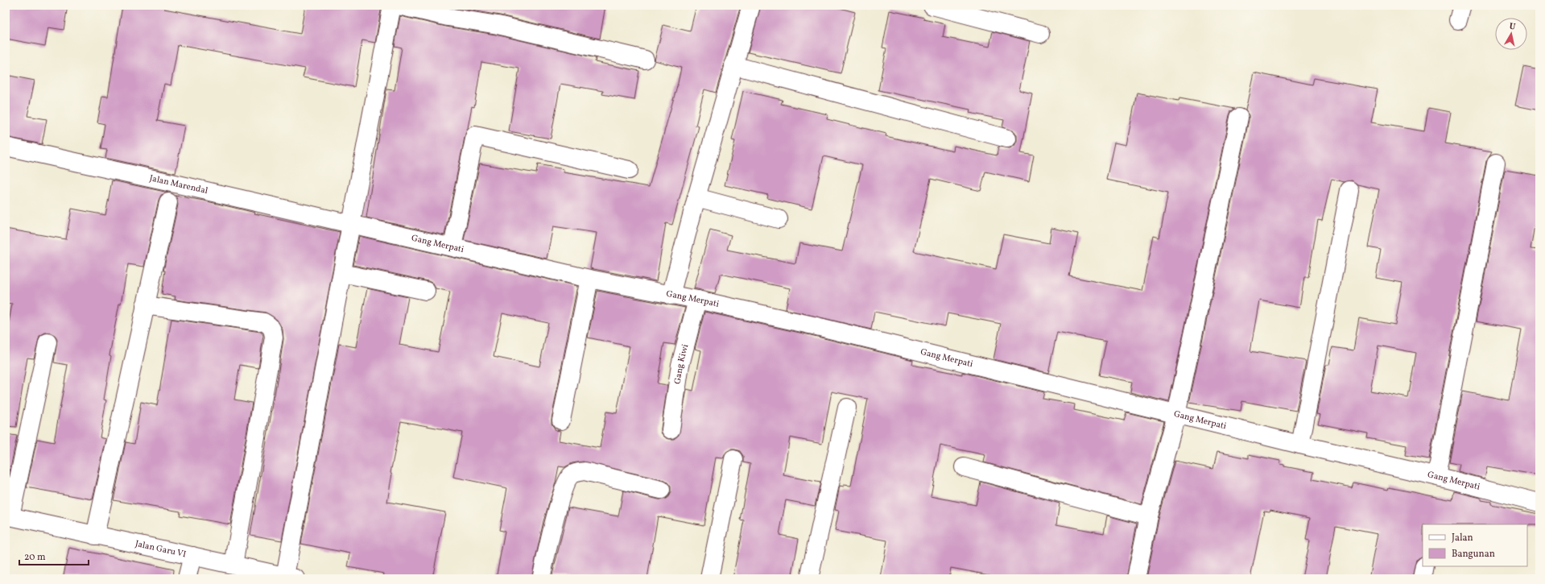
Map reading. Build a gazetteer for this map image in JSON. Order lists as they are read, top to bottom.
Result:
{
  "streets": {
    "street": [
      "Jalan Marendal",
      "Gang Merpati",
      "Gang Kiwi",
      "Jalan Garu VI"
    ]
  },
  "crossings": [
    ["Jalan Marendal", "Gang Merpati"],
    ["Gang Merpati", "Gang Kiwi"]
  ],
  "legend": ["Jalan", "Bangunan"],
  "scale_bar": "20 m",
  "north": "top"
}
